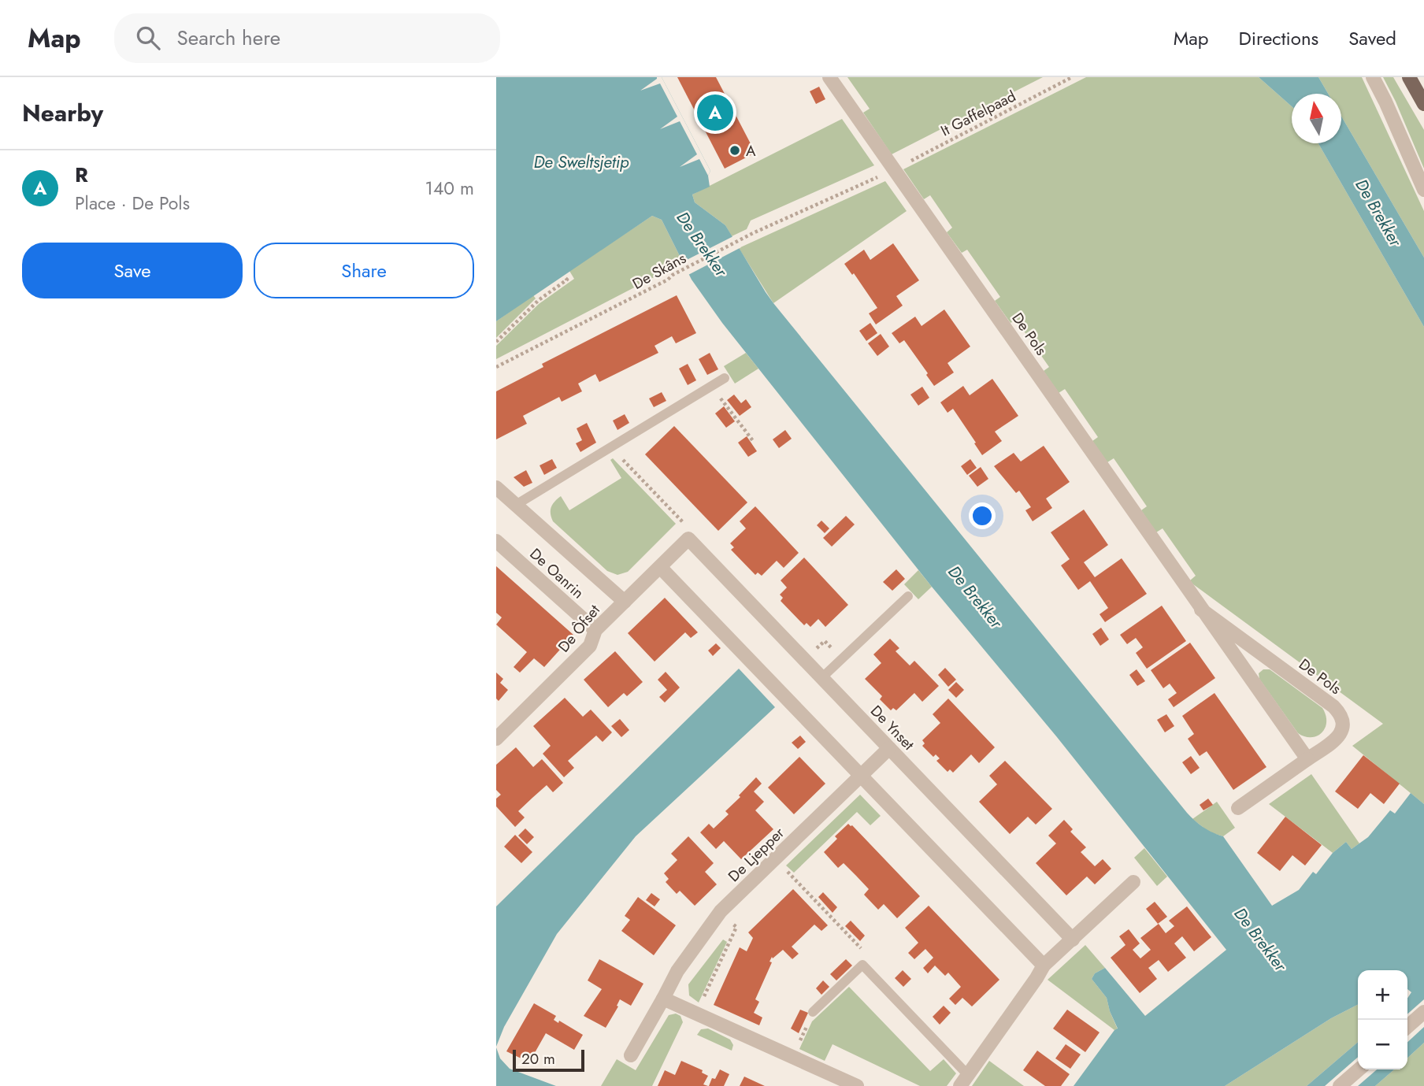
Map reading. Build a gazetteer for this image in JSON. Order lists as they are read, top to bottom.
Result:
{
  "streets": {
    "street": [
      "De Pols",
      "De Oanrin",
      "De Ôfset",
      "De Ynset",
      "De Ljepper"
    ],
    "path": ["It Gaffelpaad", "De Skâns"]
  },
  "crossings": [
    ["It Gaffelpaad", "De Skâns"],
    ["It Gaffelpaad", "De Pols"],
    ["De Skâns", "De Pols"],
    ["De Oanrin", "De Ôfset"],
    ["De Ôfset", "De Ynset"],
    ["De Ynset", "De Ljepper"]
  ],
  "water": ["De Sweltsjetip", "De Brekker"],
  "places": ["A"],
  "scale_bar": "20 m",
  "north": "top",
  "page": {
    "header": "Map",
    "search": "Search here",
    "nav": ["Map", "Directions", "Saved"],
    "heading": "Nearby",
    "pins": "A",
    "list": [
      {
        "mark": "A",
        "name": "R",
        "note": "Place · De Pols",
        "value": "140 m"
      }
    ],
    "buttons": ["Save", "Share"],
    "map_buttons": ["+", "−"],
    "scale": "20 m"
  }
}
